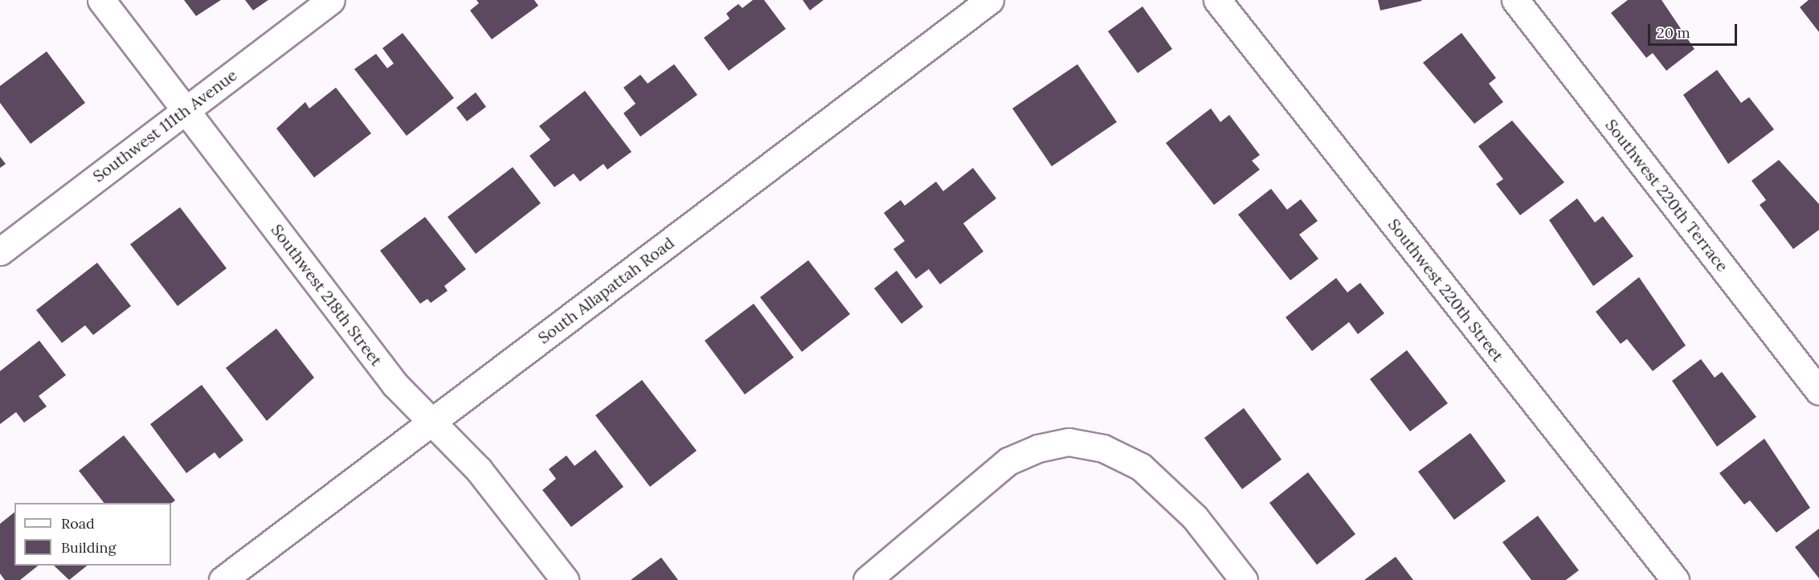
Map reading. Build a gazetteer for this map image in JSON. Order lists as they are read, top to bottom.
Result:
{
  "streets": {
    "street": [
      "Southwest 111th Avenue",
      "Southwest 220th Terrace",
      "South Allapattah Road",
      "Southwest 220th Street",
      "Southwest 218th Street"
    ]
  },
  "crossings": [
    ["Southwest 111th Avenue", "Southwest 218th Street"],
    ["South Allapattah Road", "Southwest 218th Street"]
  ],
  "legend": ["Road", "Building"],
  "scale_bar": "20 m"
}
